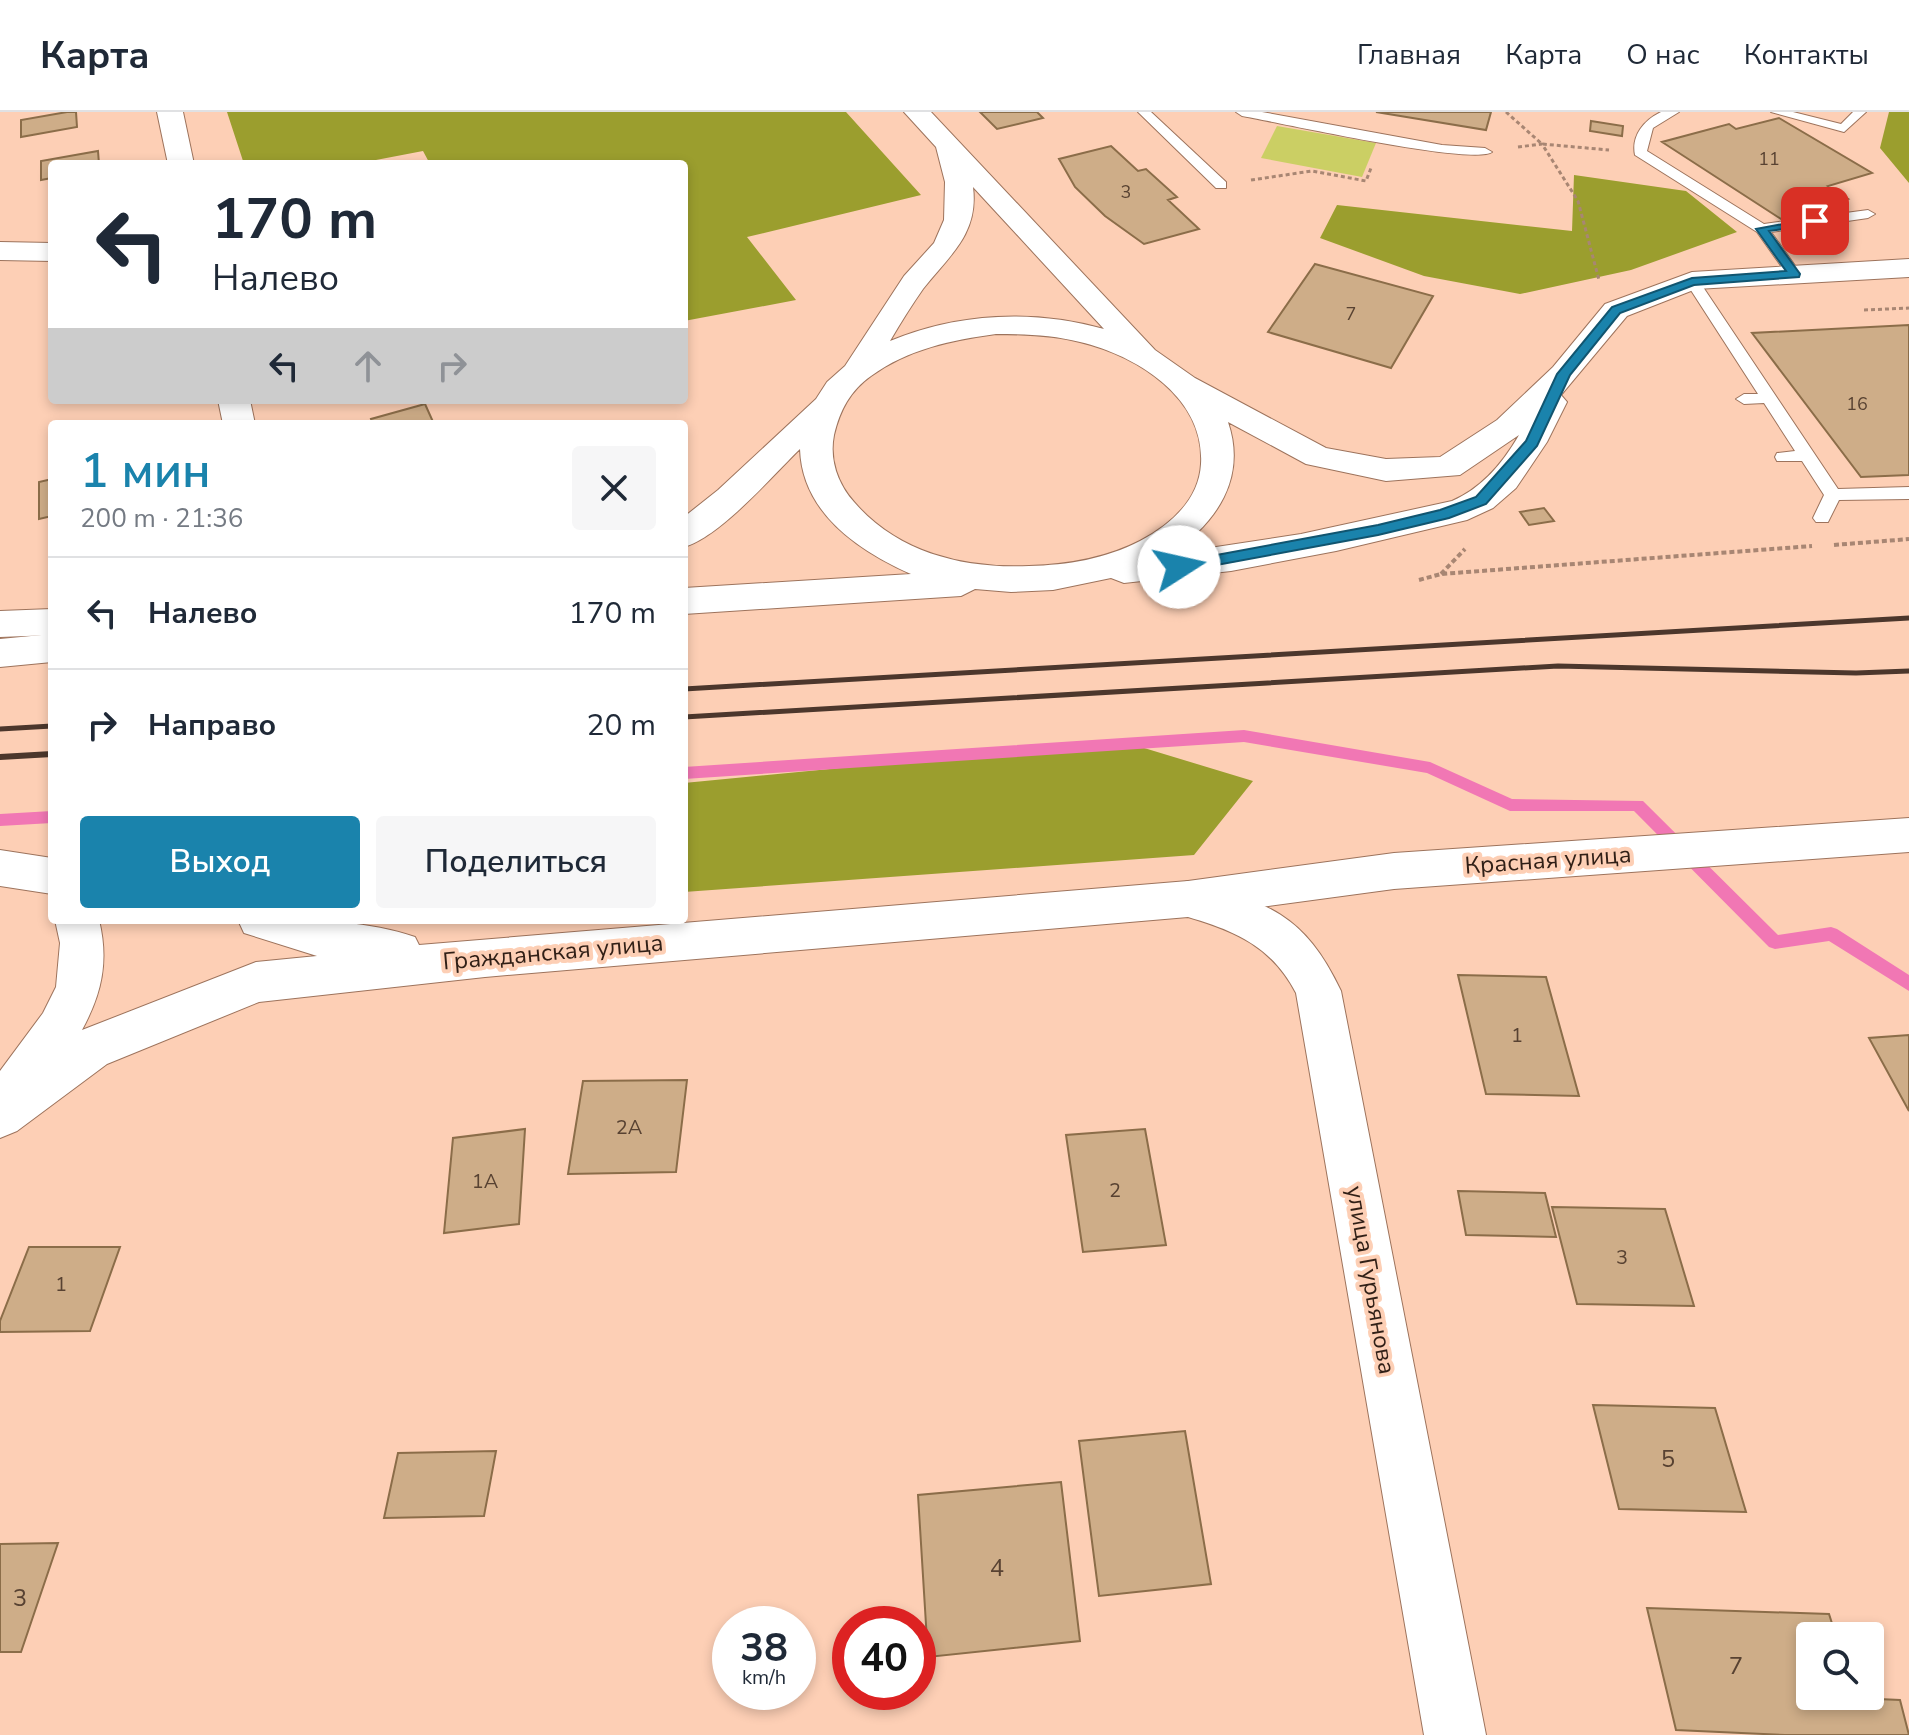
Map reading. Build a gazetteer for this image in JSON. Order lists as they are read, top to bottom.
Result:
{
  "streets": {
    "street": ["Красная улица", "Гражданская улица", "улица Гурьянова"]
  },
  "crossings": [
    ["Красная улица", "Гражданская улица"],
    ["Красная улица", "улица Гурьянова"],
    ["Гражданская улица", "улица Гурьянова"]
  ],
  "house_numbers": [
    "11",
    "3",
    "7",
    "16",
    "1",
    "2А",
    "1А",
    "2",
    "3",
    "1",
    "5",
    "4",
    "3",
    "7"
  ],
  "page": {
    "header": "Карта",
    "nav": [
      "Главная",
      "Карта",
      "О нас",
      "Контакты"
    ],
    "turn": ["170 m", "Налево"],
    "heading": ["1 мин", "200 m · 21:36"],
    "list": [
      {
        "name": "Налево",
        "value": "170 m"
      },
      {
        "name": "Направо",
        "value": "20 m"
      }
    ],
    "buttons": ["Выход", "Поделиться"],
    "speed": "38 km/h",
    "limit": "40"
  }
}
